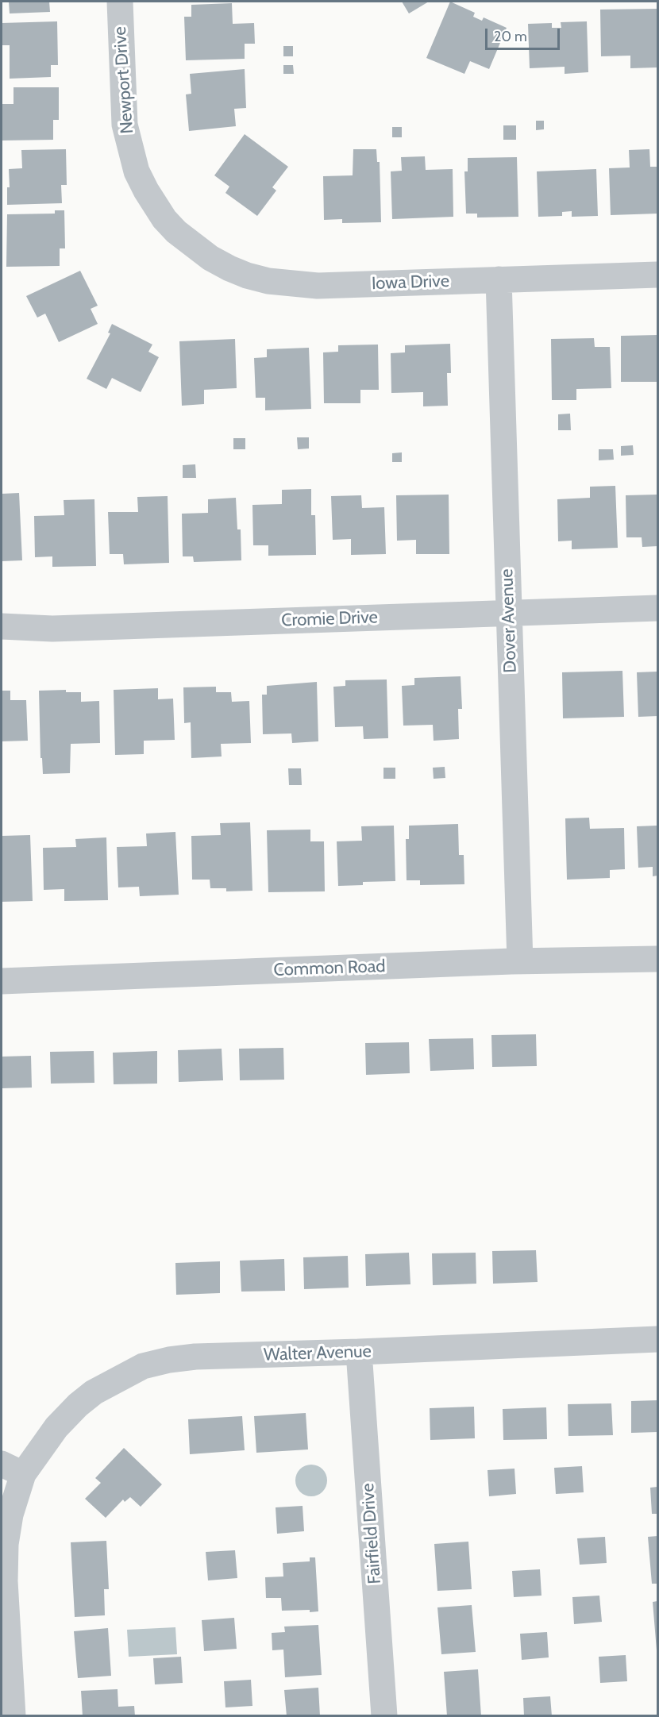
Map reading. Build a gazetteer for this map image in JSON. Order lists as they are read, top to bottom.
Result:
{
  "streets": {
    "street": [
      "Newport Drive",
      "Iowa Drive",
      "Cromie Drive",
      "Dover Avenue",
      "Common Road",
      "Walter Avenue",
      "Fairfield Drive"
    ]
  },
  "crossings": [
    ["Newport Drive", "Iowa Drive"],
    ["Iowa Drive", "Dover Avenue"],
    ["Cromie Drive", "Dover Avenue"],
    ["Dover Avenue", "Common Road"],
    ["Walter Avenue", "Fairfield Drive"]
  ],
  "scale_bar": "20 m"
}
